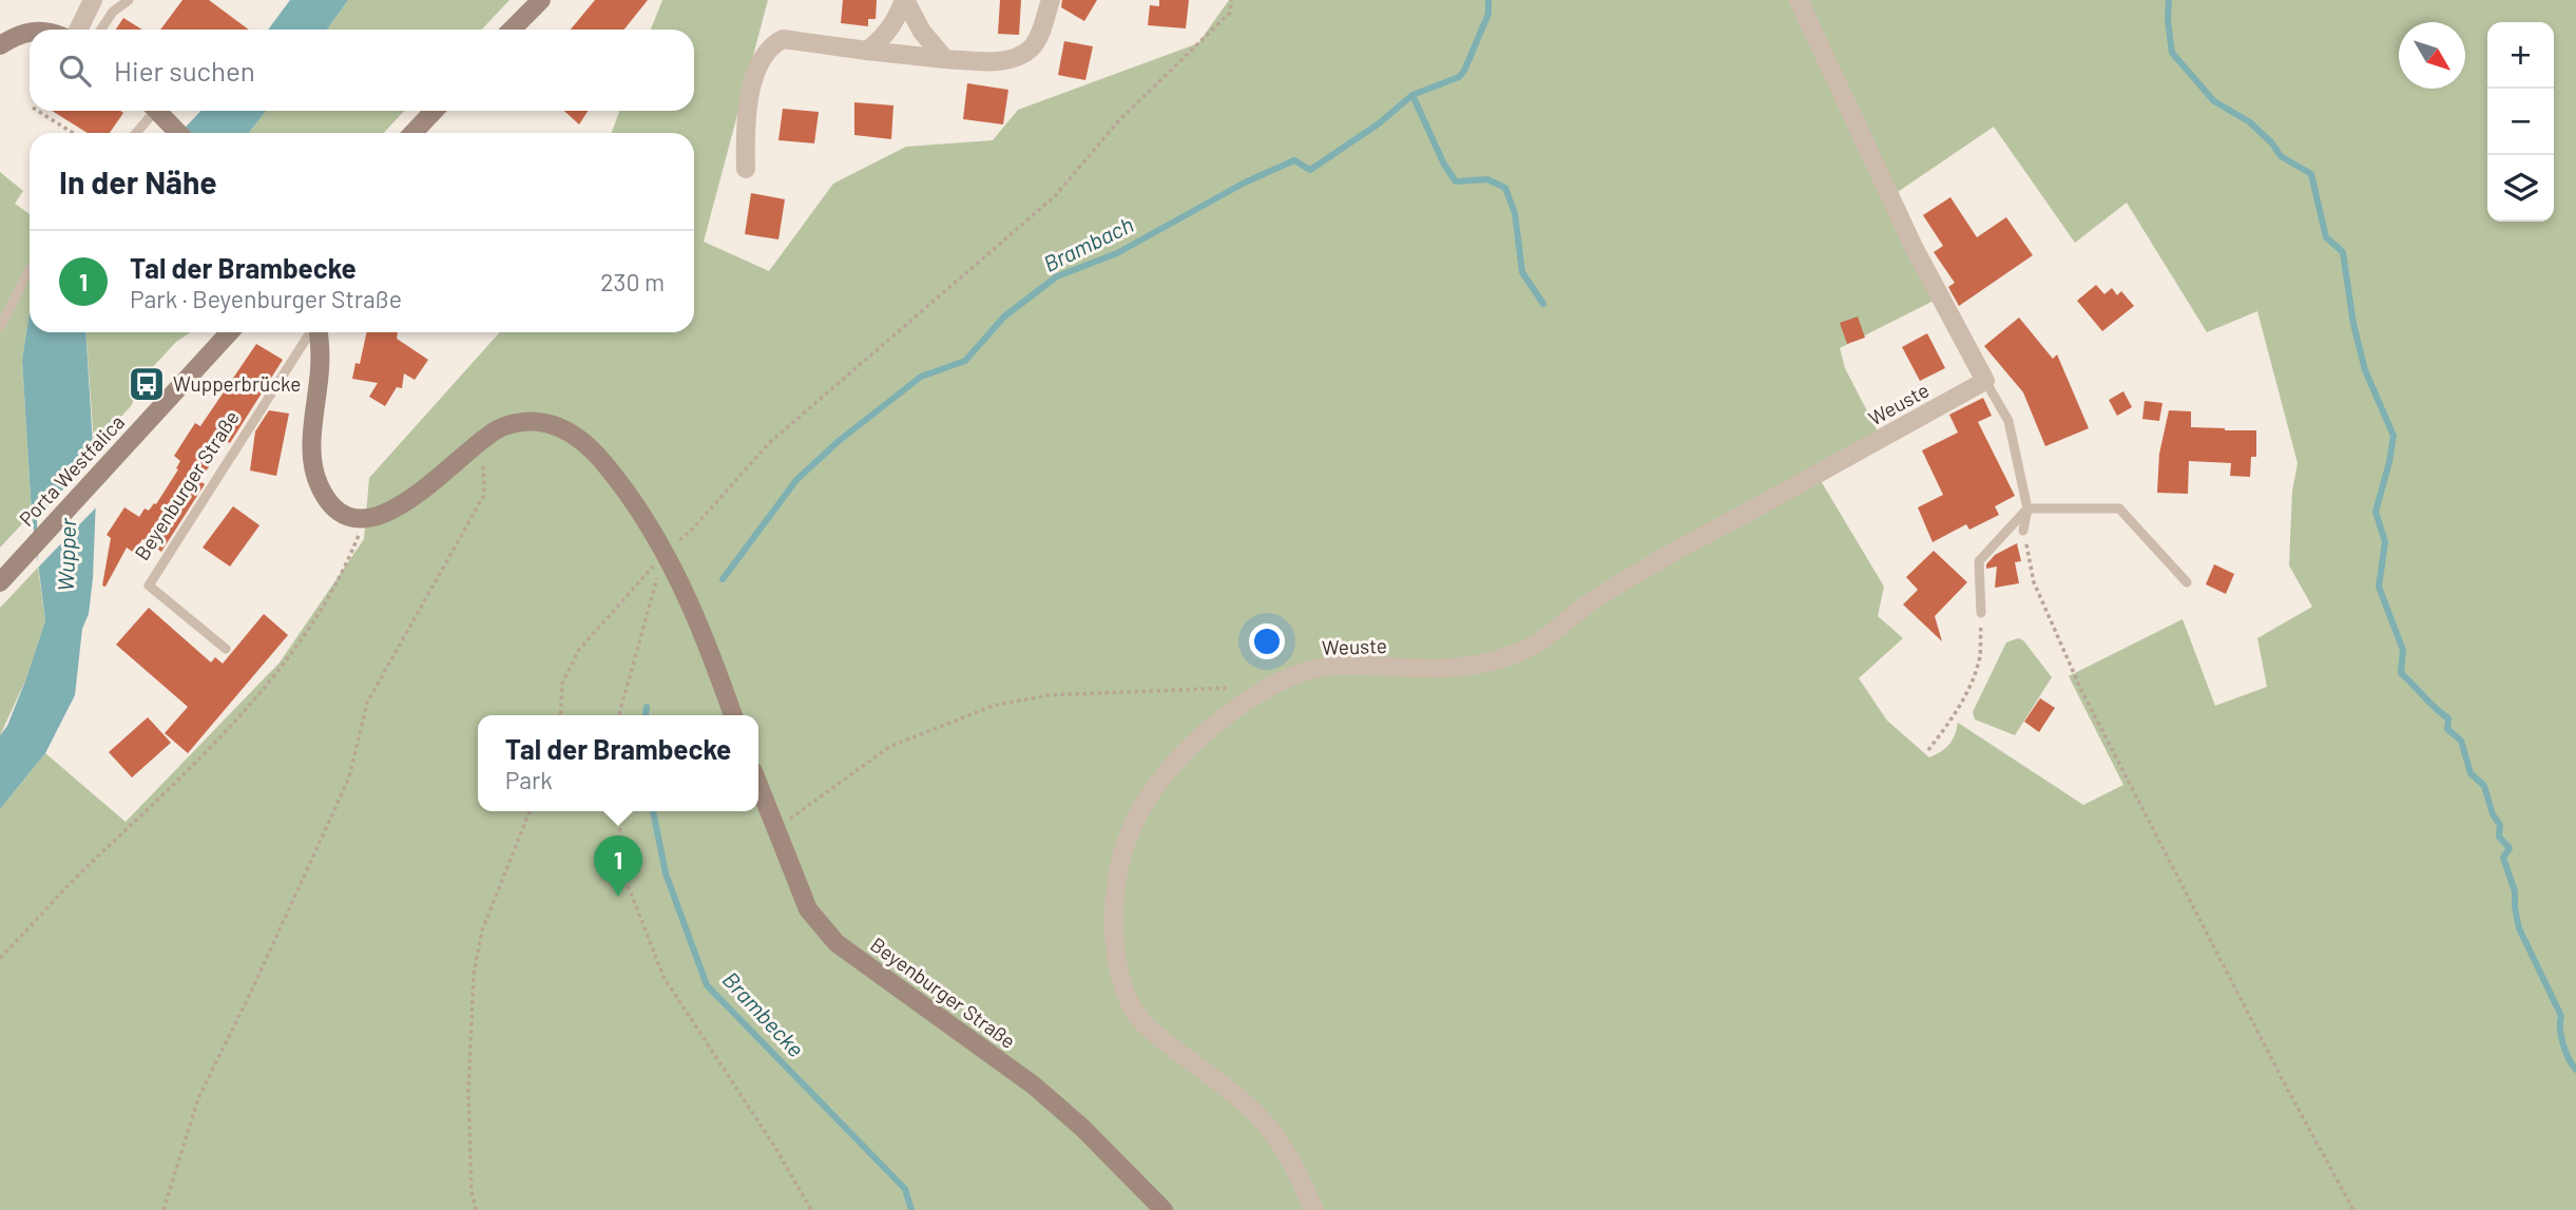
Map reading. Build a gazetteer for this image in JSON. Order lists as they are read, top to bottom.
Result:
{
  "streets": {
    "main road": ["Porta Westfalica", "Beyenburger Straße"],
    "street": ["Weuste"]
  },
  "water": ["Brambach", "Wupper", "Brambecke"],
  "places": {
    "bus stop": ["Wupperbrücke"]
  },
  "north": "bottom right",
  "page": {
    "map_buttons": ["+", "−"],
    "search": "Hier suchen",
    "heading": "In der Nähe",
    "list": [
      {
        "mark": "1",
        "name": "Tal der Brambecke",
        "note": "Park · Beyenburger Straße",
        "value": "230 m"
      }
    ],
    "popup": ["Tal der Brambecke", "Park"],
    "pins": "1"
  }
}
